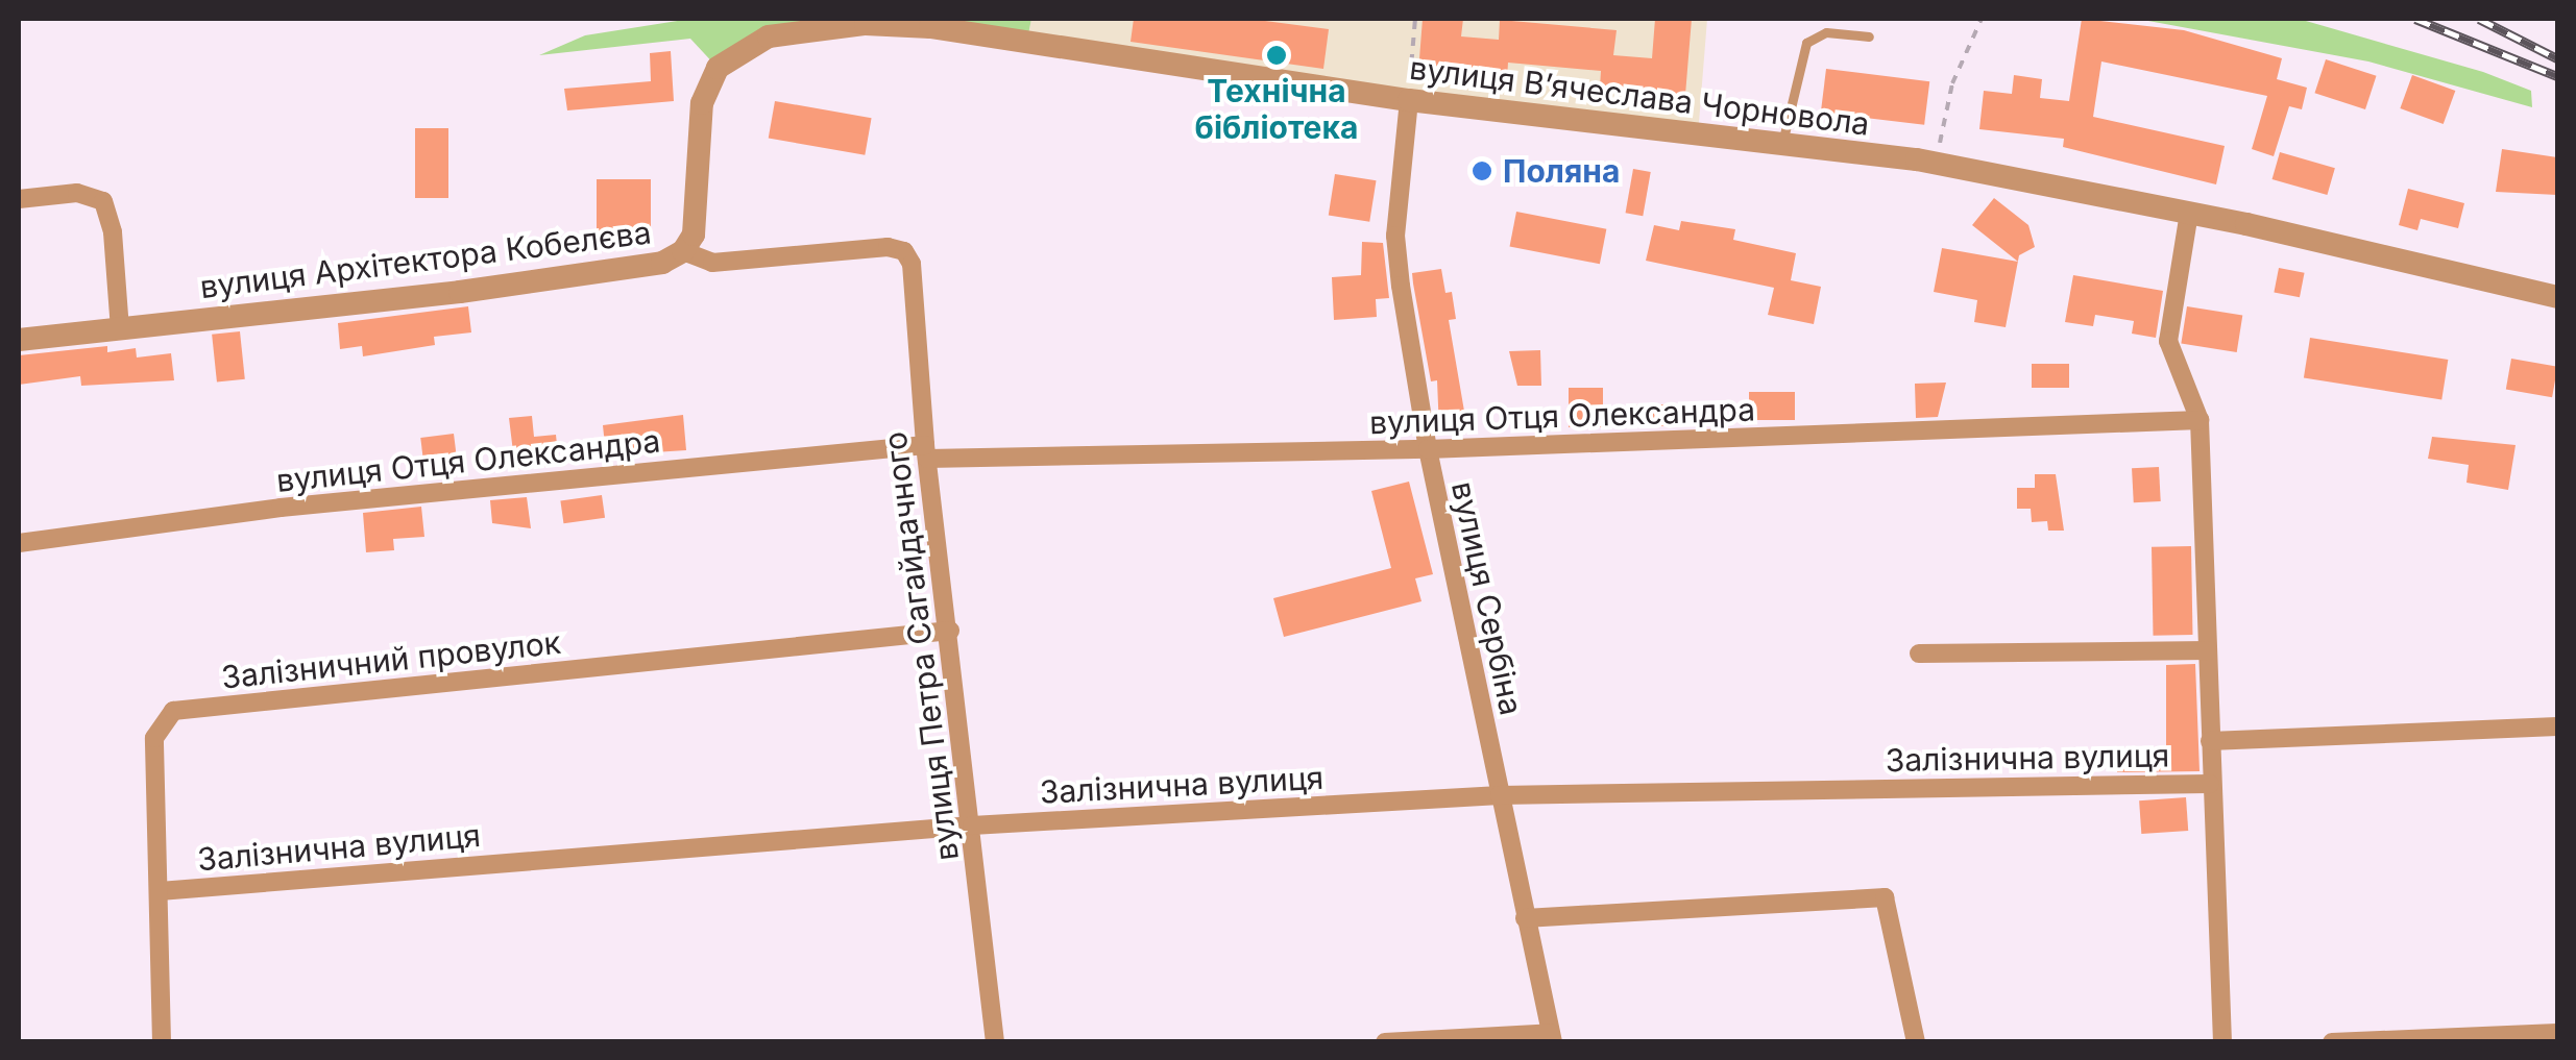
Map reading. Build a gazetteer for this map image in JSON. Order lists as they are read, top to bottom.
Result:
{
  "streets": {
    "street": [
      "вулиця Вʼячеслава Чорновола",
      "вулиця Архітектора Кобелєва",
      "вулиця Отця Олександра",
      "вулиця Сербіна",
      "вулиця Петра Сагайдачного",
      "Залізничний провулок",
      "Залізнична вулиця"
    ]
  },
  "crossings": [
    ["вулиця Вʼячеслава Чорновола", "вулиця Архітектора Кобелєва"],
    ["вулиця Вʼячеслава Чорновола", "вулиця Сербіна"],
    ["вулиця Архітектора Кобелєва", "вулиця Петра Сагайдачного"],
    ["вулиця Отця Олександра", "вулиця Сербіна"],
    ["вулиця Отця Олександра", "вулиця Петра Сагайдачного"],
    ["вулиця Сербіна", "Залізнична вулиця"],
    ["вулиця Петра Сагайдачного", "Залізничний провулок"],
    ["вулиця Петра Сагайдачного", "Залізнична вулиця"],
    ["Залізничний провулок", "Залізнична вулиця"]
  ],
  "places": ["Технічна бібліотека", "Поляна"]
}
